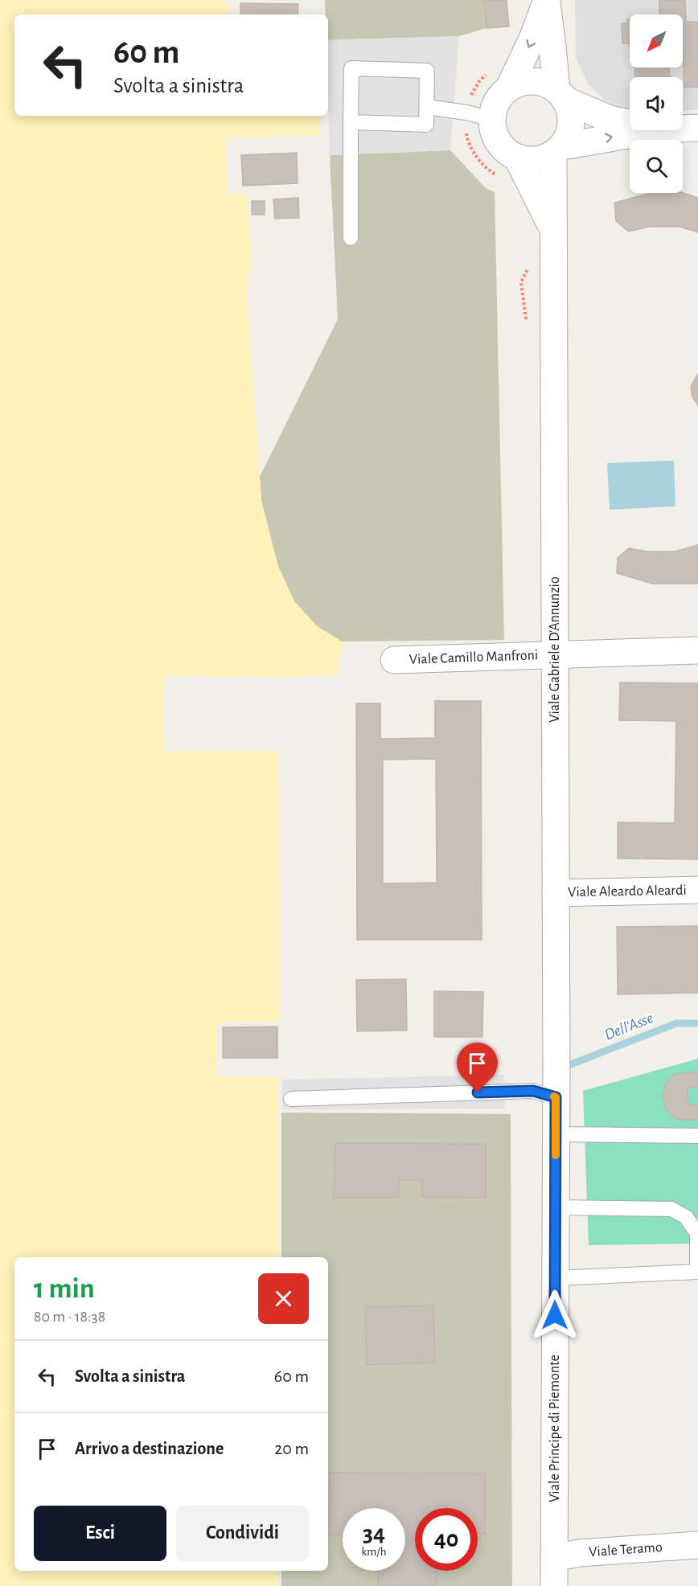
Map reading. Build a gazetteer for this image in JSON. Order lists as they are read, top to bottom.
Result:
{
  "streets": {
    "street": [
      "Viale Gabriele D'Annunzio",
      "Viale Camillo Manfroni",
      "Viale Aleardo Aleardi",
      "Viale Principe di Piemonte",
      "Viale Teramo"
    ]
  },
  "crossings": [
    ["Viale Gabriele D'Annunzio", "Viale Camillo Manfroni"],
    ["Viale Gabriele D'Annunzio", "Viale Aleardo Aleardi"],
    ["Viale Gabriele D'Annunzio", "Viale Principe di Piemonte"],
    ["Viale Principe di Piemonte", "Viale Teramo"]
  ],
  "water": ["Dell'Asse"],
  "north": "bottom left",
  "page": {
    "turn": ["60 m", "Svolta a sinistra"],
    "heading": ["1 min", "80 m · 18:38"],
    "list": [
      {
        "name": "Svolta a sinistra",
        "value": "60 m"
      },
      {
        "name": "Arrivo a destinazione",
        "value": "20 m"
      }
    ],
    "buttons": ["Esci", "Condividi"],
    "speed": "34 km/h",
    "limit": "40"
  }
}
